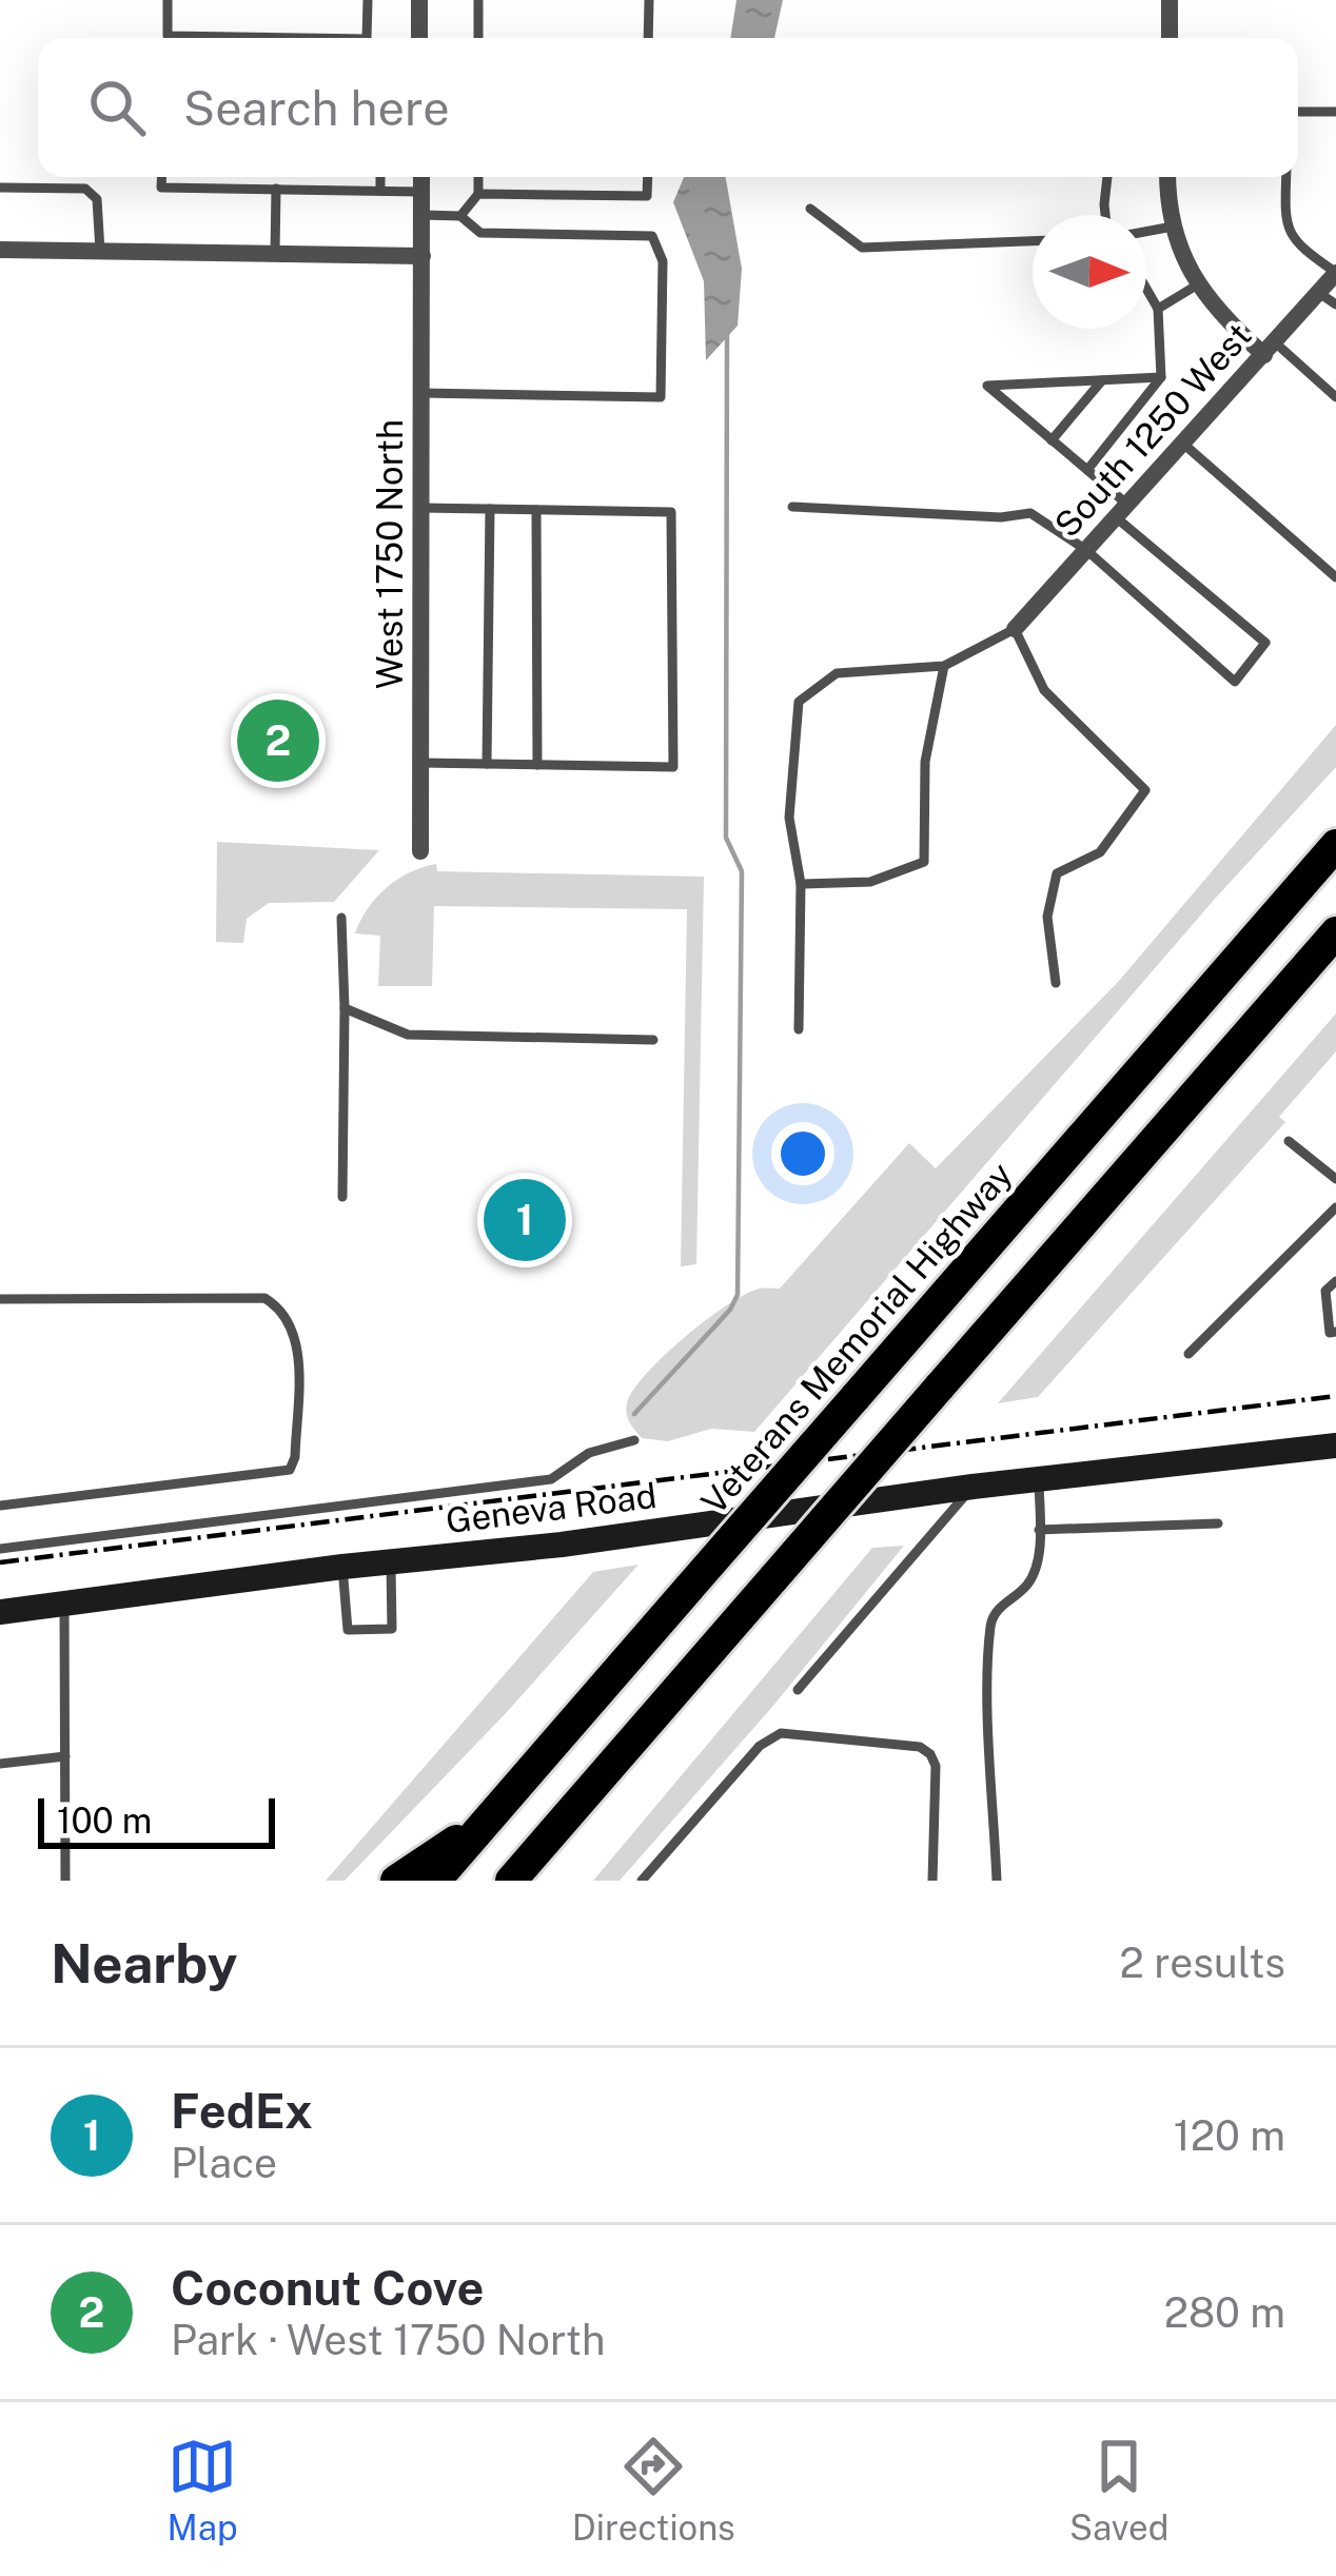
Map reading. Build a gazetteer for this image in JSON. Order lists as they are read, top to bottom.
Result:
{
  "streets": {
    "highway": ["Veterans Memorial Highway"],
    "main road": ["Geneva Road"],
    "street": ["South 1250 West", "West 1750 North"]
  },
  "scale_bar": "100 m",
  "north": "right",
  "page": {
    "search": "Search here",
    "pins": ["2", "1"],
    "scale": "100 m",
    "heading": ["Nearby", "2 results"],
    "list": [
      {
        "mark": "1",
        "name": "FedEx",
        "note": "Place",
        "value": "120 m"
      },
      {
        "mark": "2",
        "name": "Coconut Cove",
        "note": "Park · West 1750 North",
        "value": "280 m"
      }
    ],
    "nav": ["Map", "Directions", "Saved"]
  }
}
